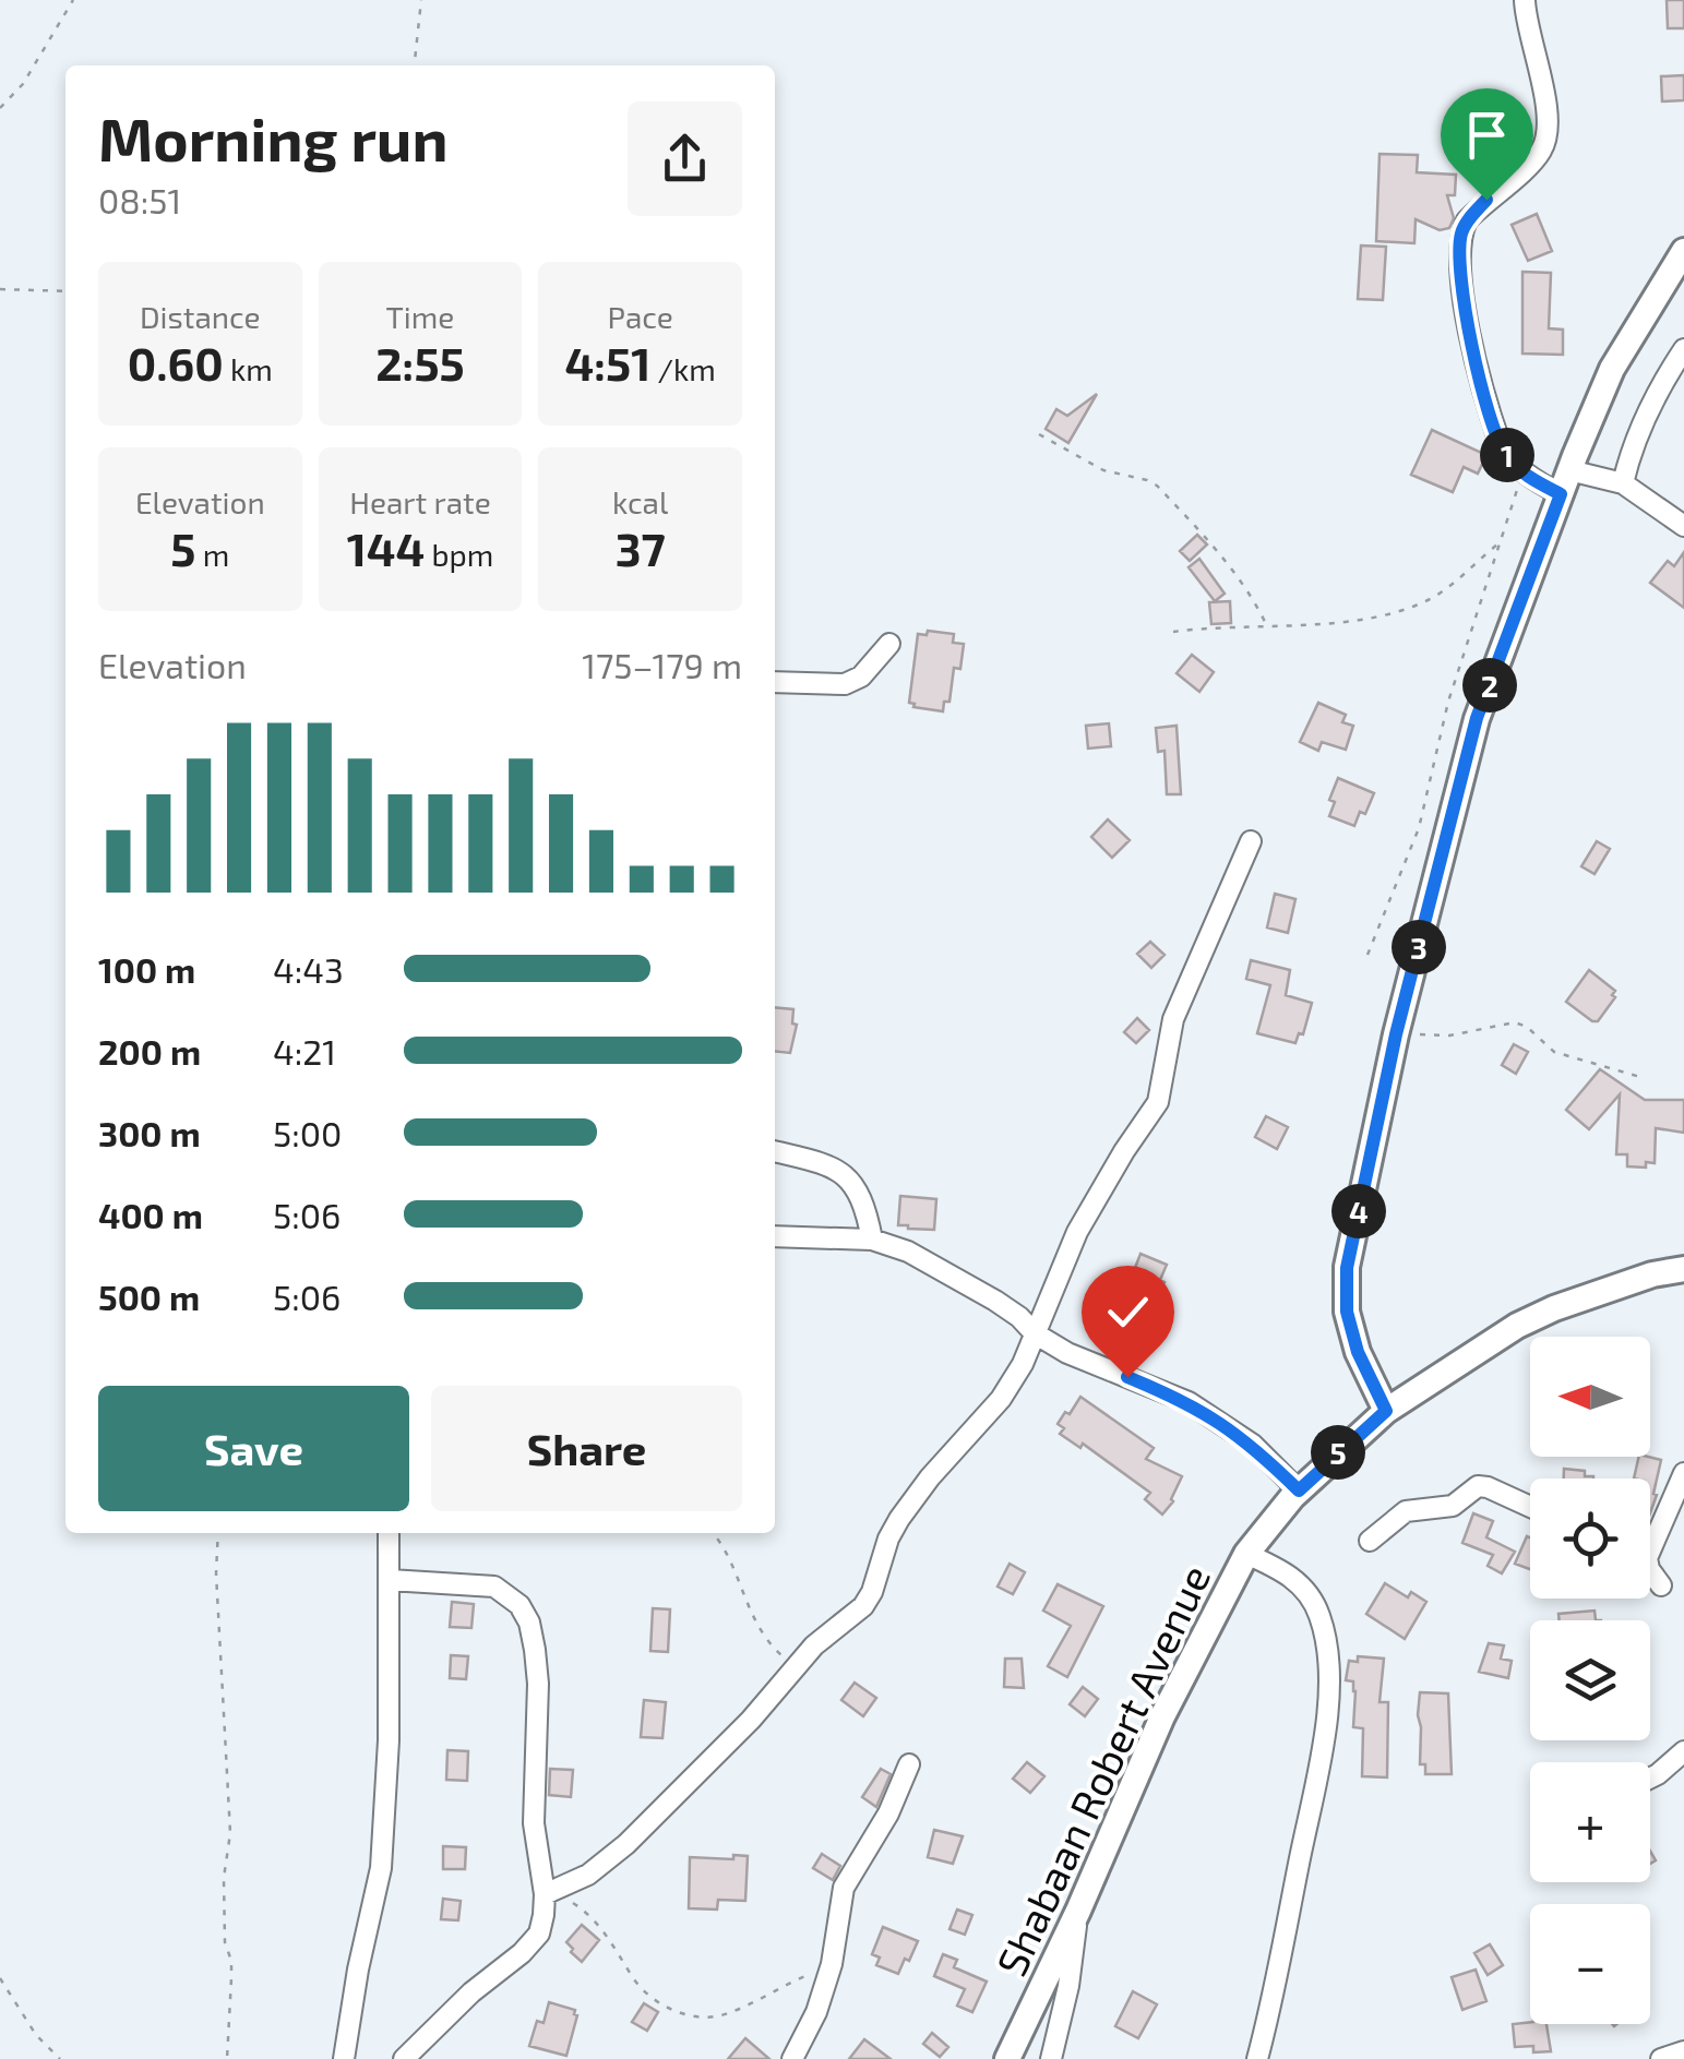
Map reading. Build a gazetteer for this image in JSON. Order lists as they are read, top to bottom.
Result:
{
  "streets": {
    "main road": ["Shabaan Robert Avenue"]
  },
  "north": "left",
  "page": {
    "heading": ["Morning run", "08:51"],
    "stats": [
      ["Distance", "0.60 km"],
      ["Time", "2:55"],
      ["Pace", "4:51 /km"],
      ["Elevation", "5 m"],
      ["Heart rate", "144 bpm"],
      ["kcal", "37"]
    ],
    "pins": [
      "1",
      "2",
      "3",
      "4",
      "5"
    ],
    "chart": ["Elevation", "175–179 m"],
    "list": [
      {
        "name": "100 m",
        "note": "4:43"
      },
      {
        "name": "200 m",
        "note": "4:21"
      },
      {
        "name": "300 m",
        "note": "5:00"
      },
      {
        "name": "400 m",
        "note": "5:06"
      },
      {
        "name": "500 m",
        "note": "5:06"
      }
    ],
    "map_buttons": ["+", "−"],
    "buttons": ["Save", "Share"]
  }
}
